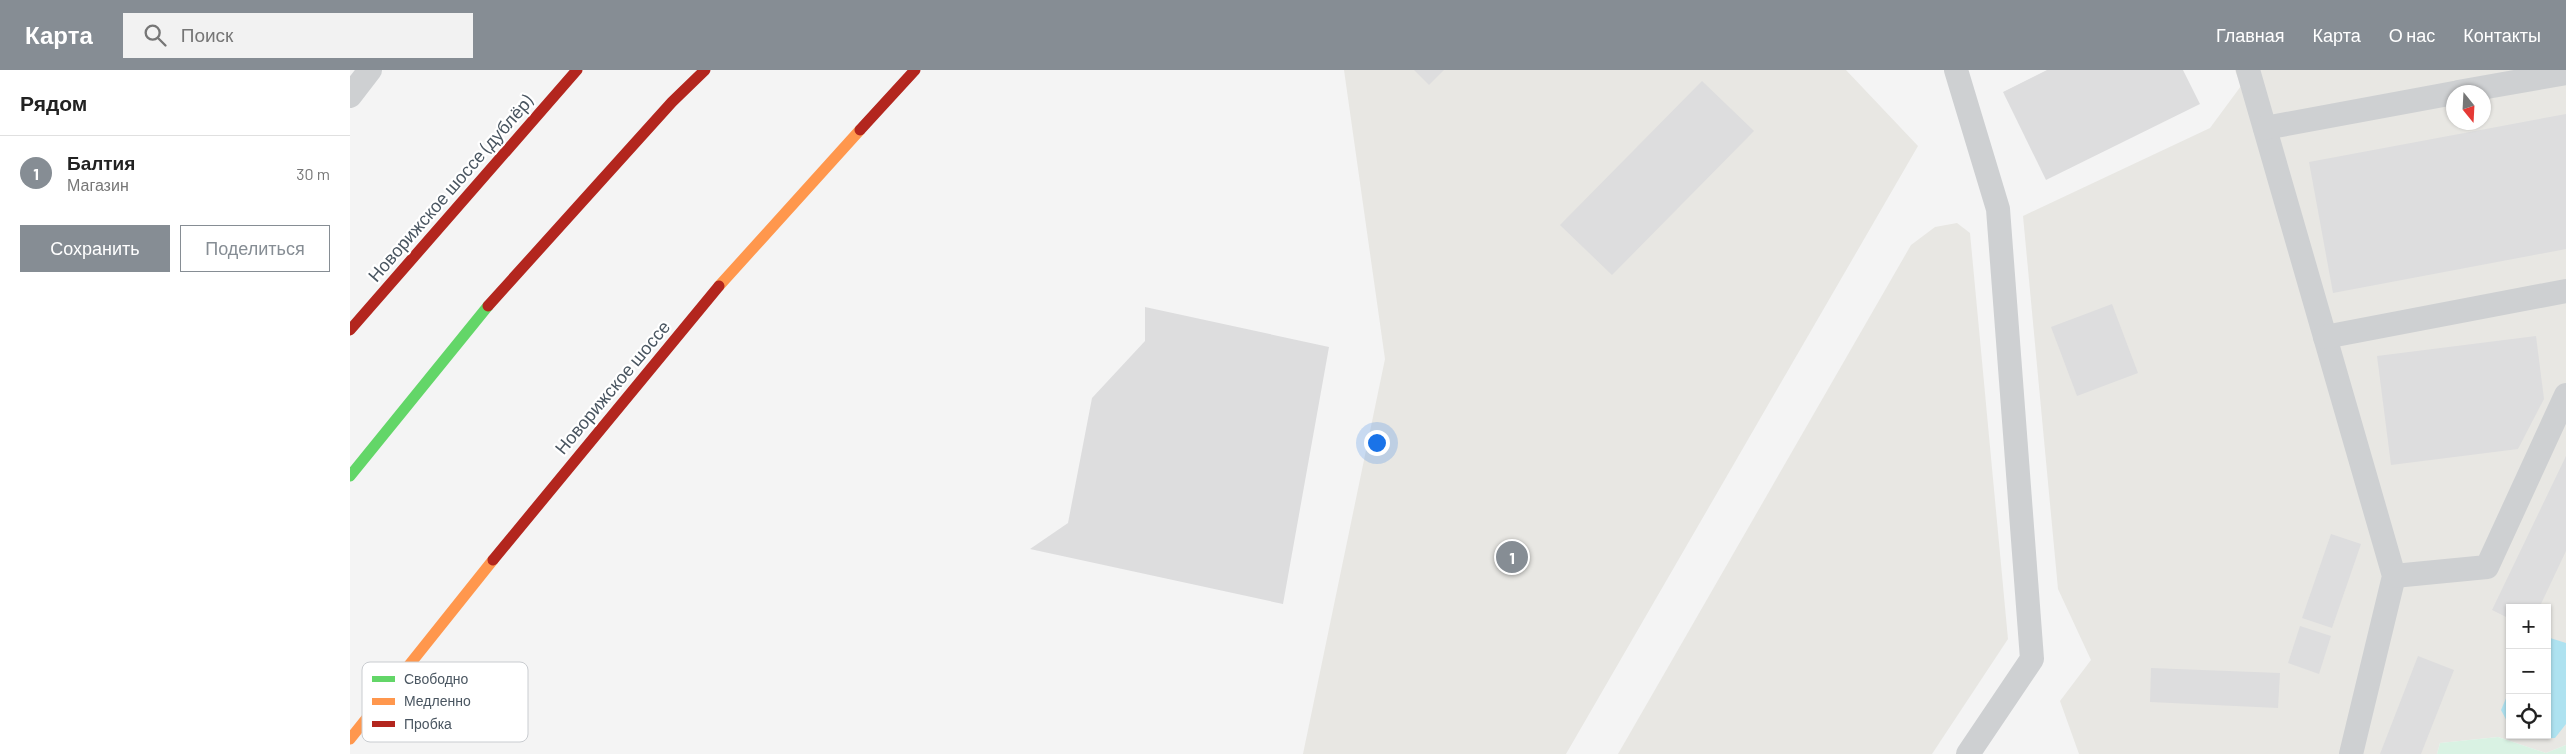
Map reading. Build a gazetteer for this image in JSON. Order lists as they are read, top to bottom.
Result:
{
  "streets": {
    "main road": ["Новорижское шоссе (дублёр)", "Новорижское шоссе"]
  },
  "legend": ["Свободно", "Медленно", "Пробка"],
  "north": "bottom",
  "page": {
    "header": "Карта",
    "search": "Поиск",
    "nav": [
      "Главная",
      "Карта",
      "О нас",
      "Контакты"
    ],
    "heading": "Рядом",
    "list": [
      {
        "mark": "1",
        "name": "Балтия",
        "note": "Магазин",
        "value": "30 m"
      }
    ],
    "buttons": ["Сохранить", "Поделиться"],
    "pins": "1",
    "map_buttons": ["+", "−"]
  }
}
